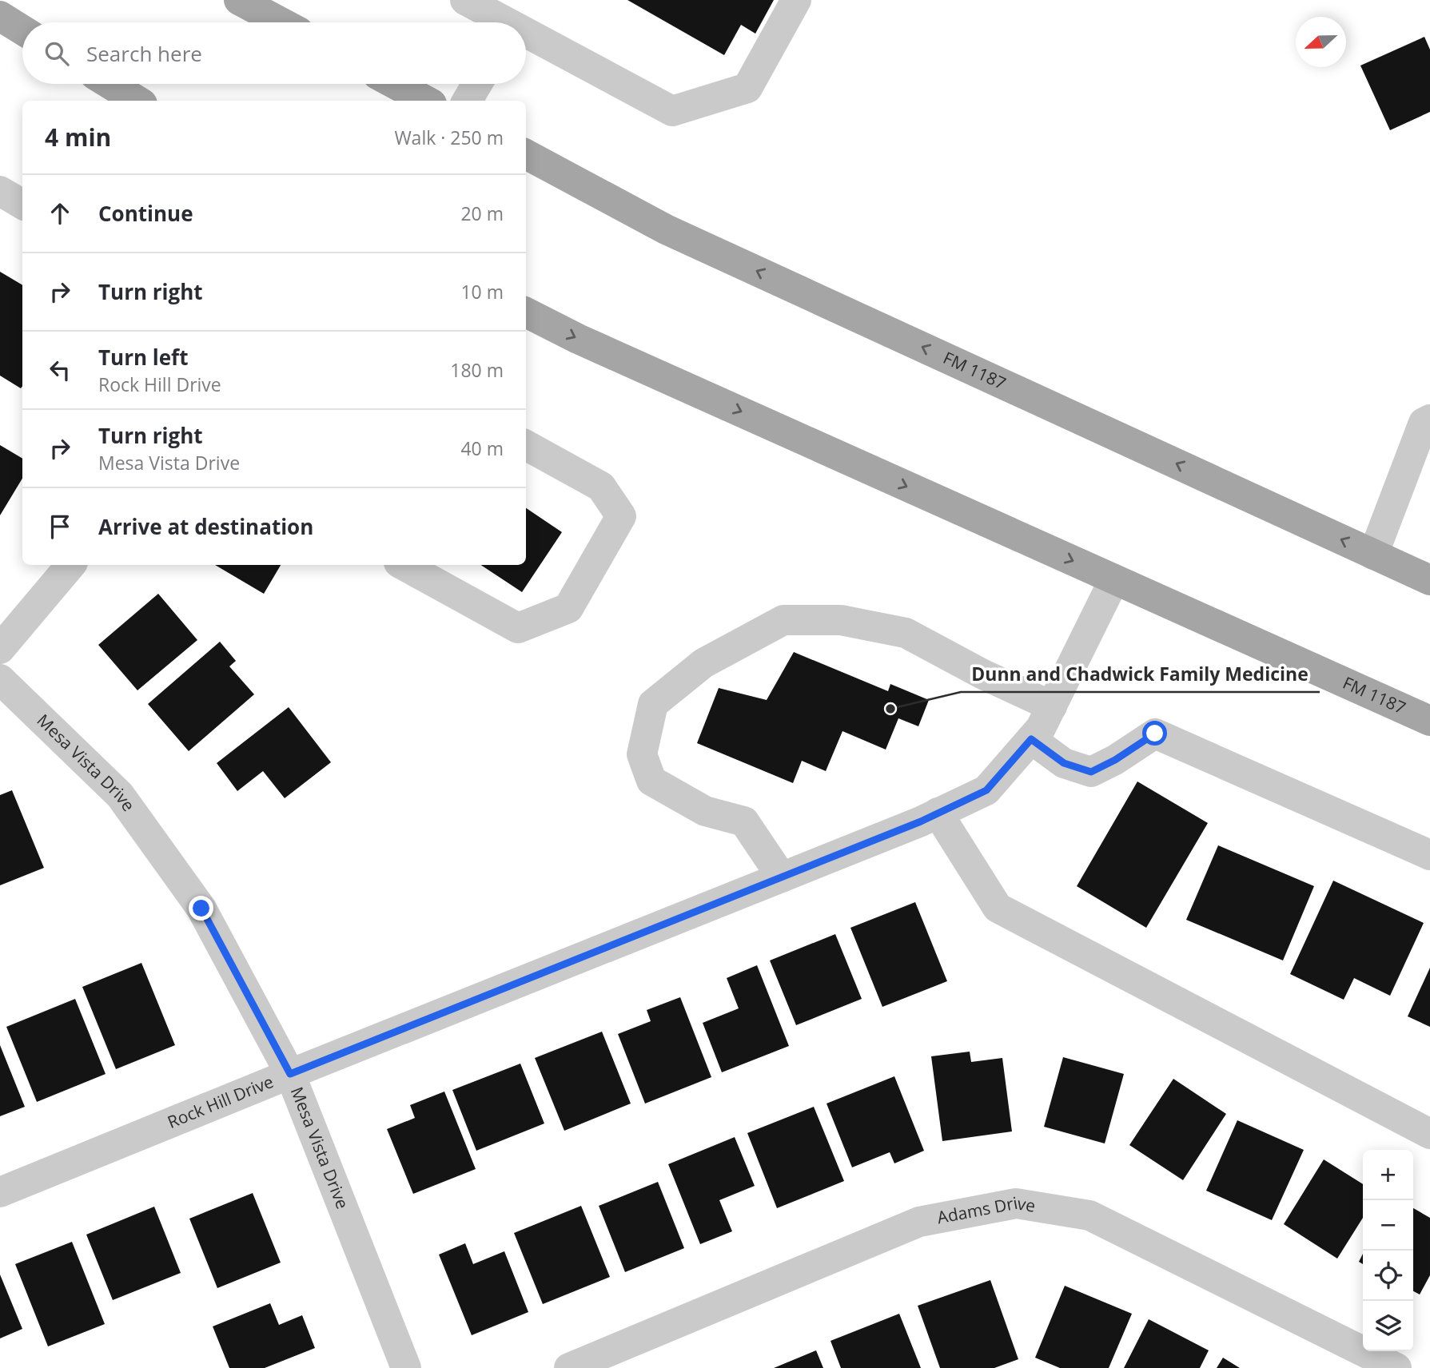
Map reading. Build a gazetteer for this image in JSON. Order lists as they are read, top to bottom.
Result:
{
  "streets": {
    "main road": ["FM 1187"],
    "street": ["Mesa Vista Drive", "Rock Hill Drive", "Adams Drive"]
  },
  "crossings": [
    ["FM 1187", "Rock Hill Drive"],
    ["Mesa Vista Drive", "Rock Hill Drive"]
  ],
  "places": ["Dunn and Chadwick Family Medicine"],
  "north": "left",
  "page": {
    "search": "Search here",
    "heading": ["4 min", "Walk · 250 m"],
    "list": [
      ["Continue", "20 m"],
      ["Turn right", "10 m"],
      ["Turn left", "Rock Hill Drive", "180 m"],
      ["Turn right", "Mesa Vista Drive", "40 m"],
      "Arrive at destination"
    ],
    "map_buttons": ["+", "−"]
  }
}
